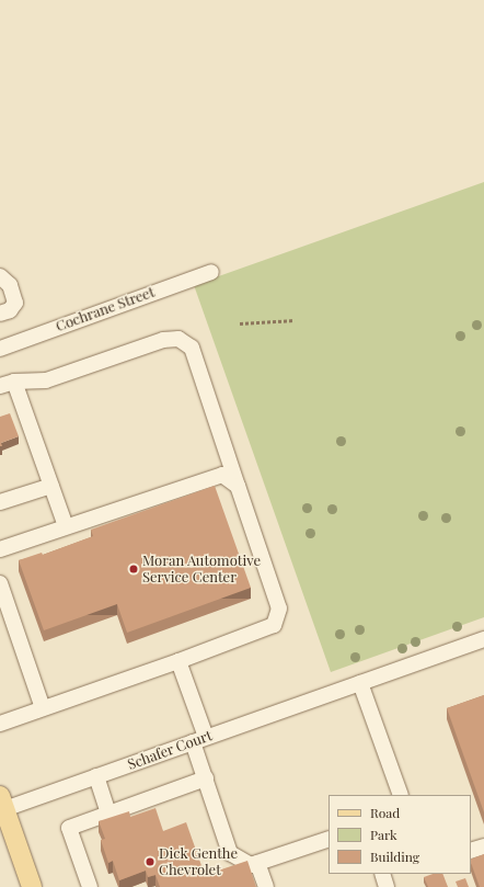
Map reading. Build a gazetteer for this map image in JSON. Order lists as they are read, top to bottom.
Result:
{
  "streets": {
    "street": ["Cochrane Street", "Schafer Court"]
  },
  "places": ["Moran Automotive Service Center", "Dick Genthe Chevrolet"],
  "legend": ["Road", "Park", "Building"]
}
